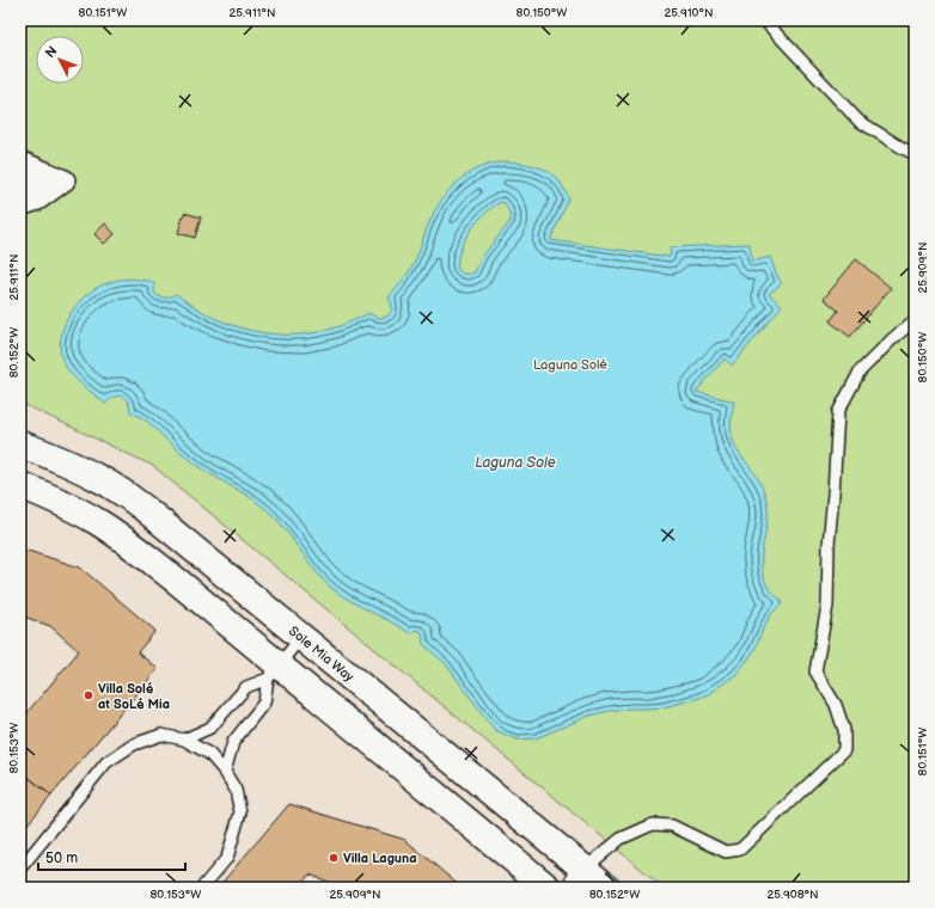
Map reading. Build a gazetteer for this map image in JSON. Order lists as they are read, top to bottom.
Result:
{
  "streets": {
    "street": ["Sole Mia Way"]
  },
  "water": ["Laguna Sole"],
  "parks": ["Laguna Solé"],
  "places": ["Villa Solé at SoLé Mia", "Villa Laguna"],
  "scale_bar": "50 m",
  "north": "top left",
  "coordinates": [
    "80.151°W",
    "25.911°N",
    "80.150°W",
    "25.910°N",
    "25.909°N",
    "80.152°W",
    "80.153°W",
    "25.908°N"
  ]
}
